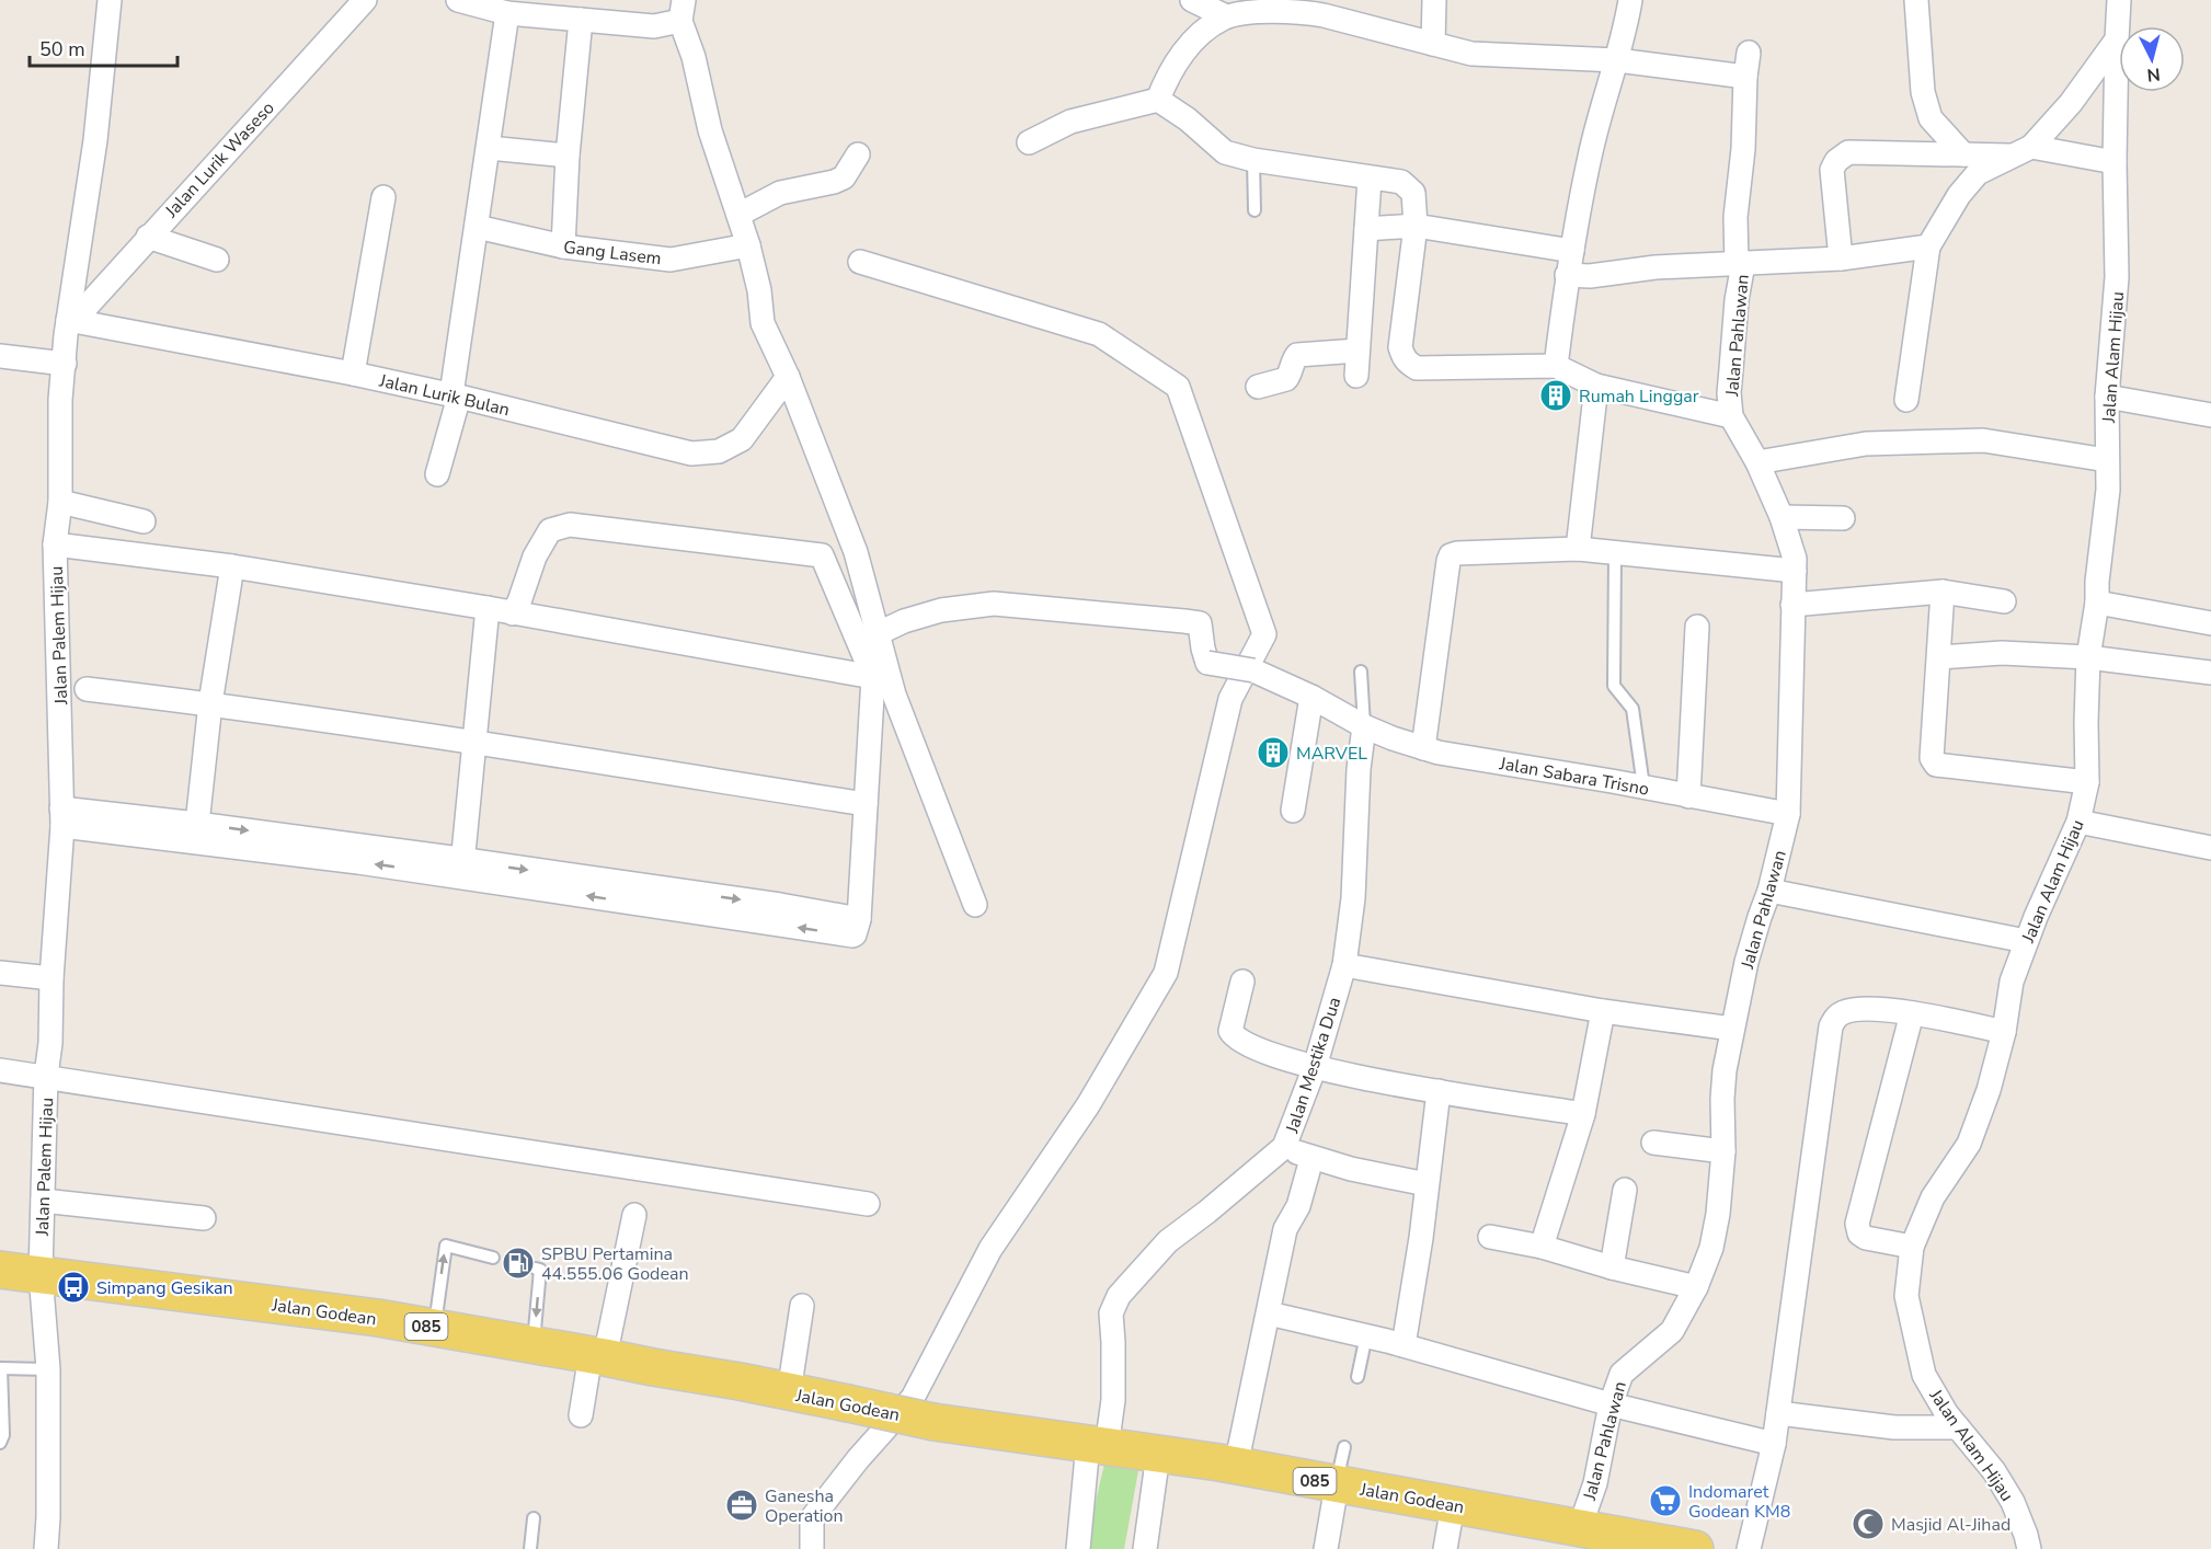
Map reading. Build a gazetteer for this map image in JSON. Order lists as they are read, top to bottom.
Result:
{
  "streets": {
    "main road": ["Jalan Godean", "085"],
    "street": [
      "Jalan Lurik Waseso",
      "Gang Lasem",
      "Jalan Pahlawan",
      "Jalan Alam Hijau",
      "Jalan Lurik Bulan",
      "Jalan Palem Hijau",
      "Jalan Sabara Trisno",
      "Jalan Mestika Dua"
    ]
  },
  "crossings": [
    ["Jalan Lurik Waseso", "Jalan Lurik Bulan"],
    ["Jalan Lurik Waseso", "Jalan Palem Hijau"],
    ["Jalan Pahlawan", "Jalan Sabara Trisno"],
    ["Jalan Pahlawan", "Jalan Godean"],
    ["Jalan Lurik Bulan", "Jalan Palem Hijau"],
    ["Jalan Palem Hijau", "Jalan Godean"],
    ["Jalan Sabara Trisno", "Jalan Mestika Dua"],
    ["Jalan Mestika Dua", "Jalan Godean"]
  ],
  "places": {
    "building": ["Rumah Linggar", "MARVEL"],
    "fuel station": ["SPBU Pertamina 44.555.06 Godean"],
    "bus stop": ["Simpang Gesikan"],
    "supermarket": ["Indomaret Godean KM8"],
    "office": ["Ganesha Operation"],
    "mosque": ["Masjid Al-Jihad"]
  },
  "scale_bar": "50 m",
  "north": "bottom"
}
